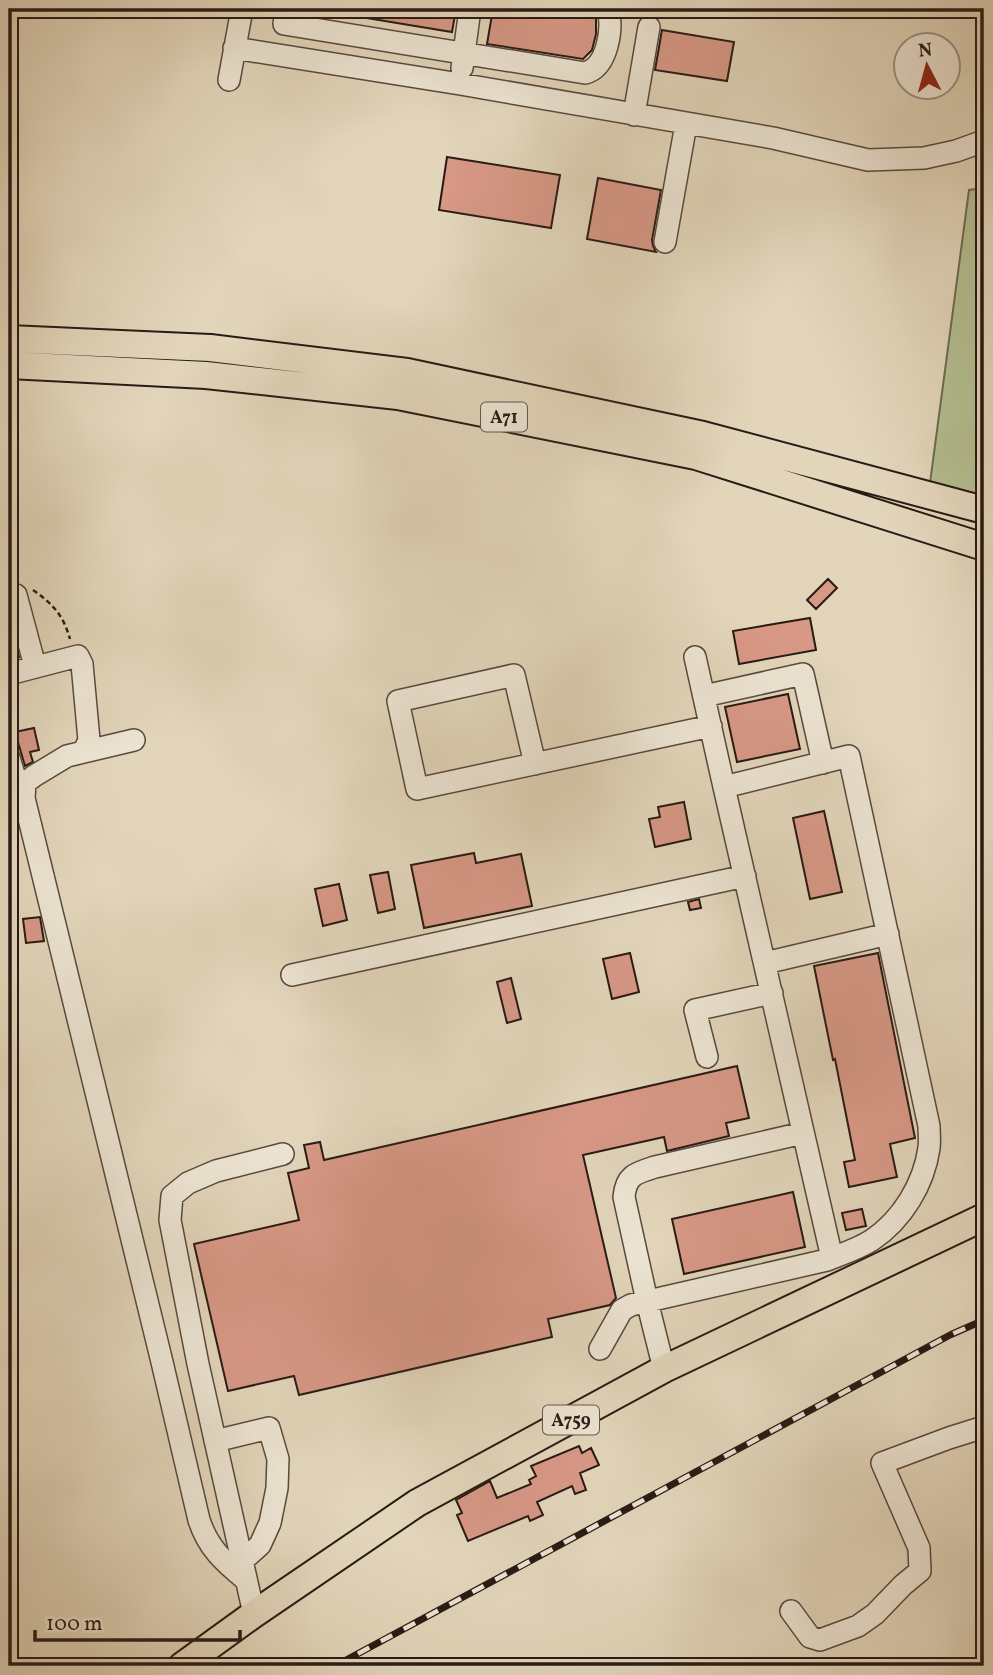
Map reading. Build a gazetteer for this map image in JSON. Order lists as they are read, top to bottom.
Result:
{
  "streets": {
    "main road": ["A71", "A759"]
  },
  "scale_bar": "100 m",
  "north": "top"
}
